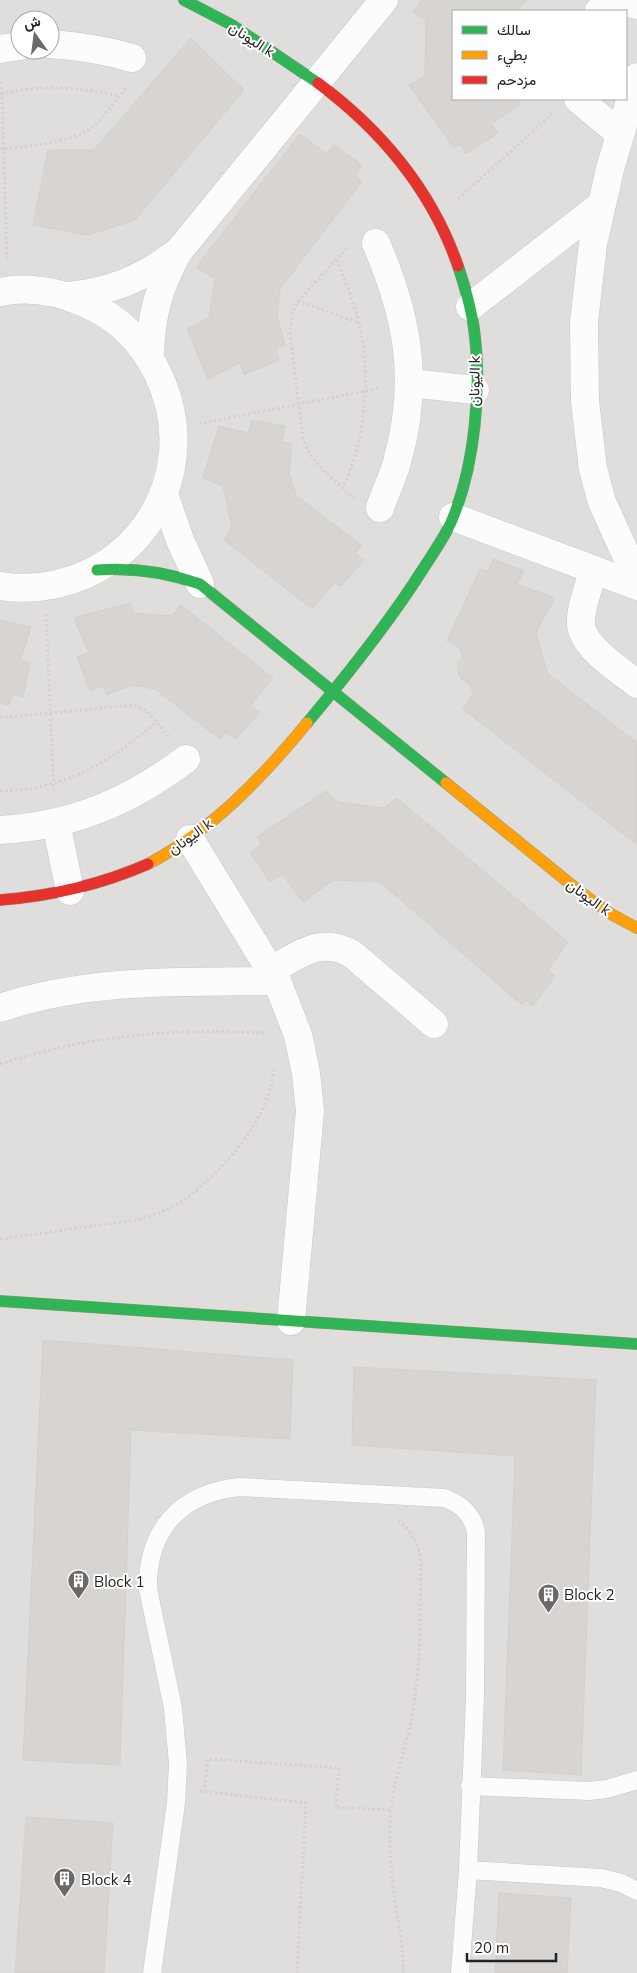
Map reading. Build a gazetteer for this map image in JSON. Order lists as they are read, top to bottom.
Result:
{
  "streets": {
    "street": ["اليونان k"]
  },
  "places": {
    "building": ["Block 1", "Block 2", "Block 4"]
  },
  "legend": ["سالك", "بطيء", "مزدحم"],
  "scale_bar": "20 m",
  "north": "top"
}
